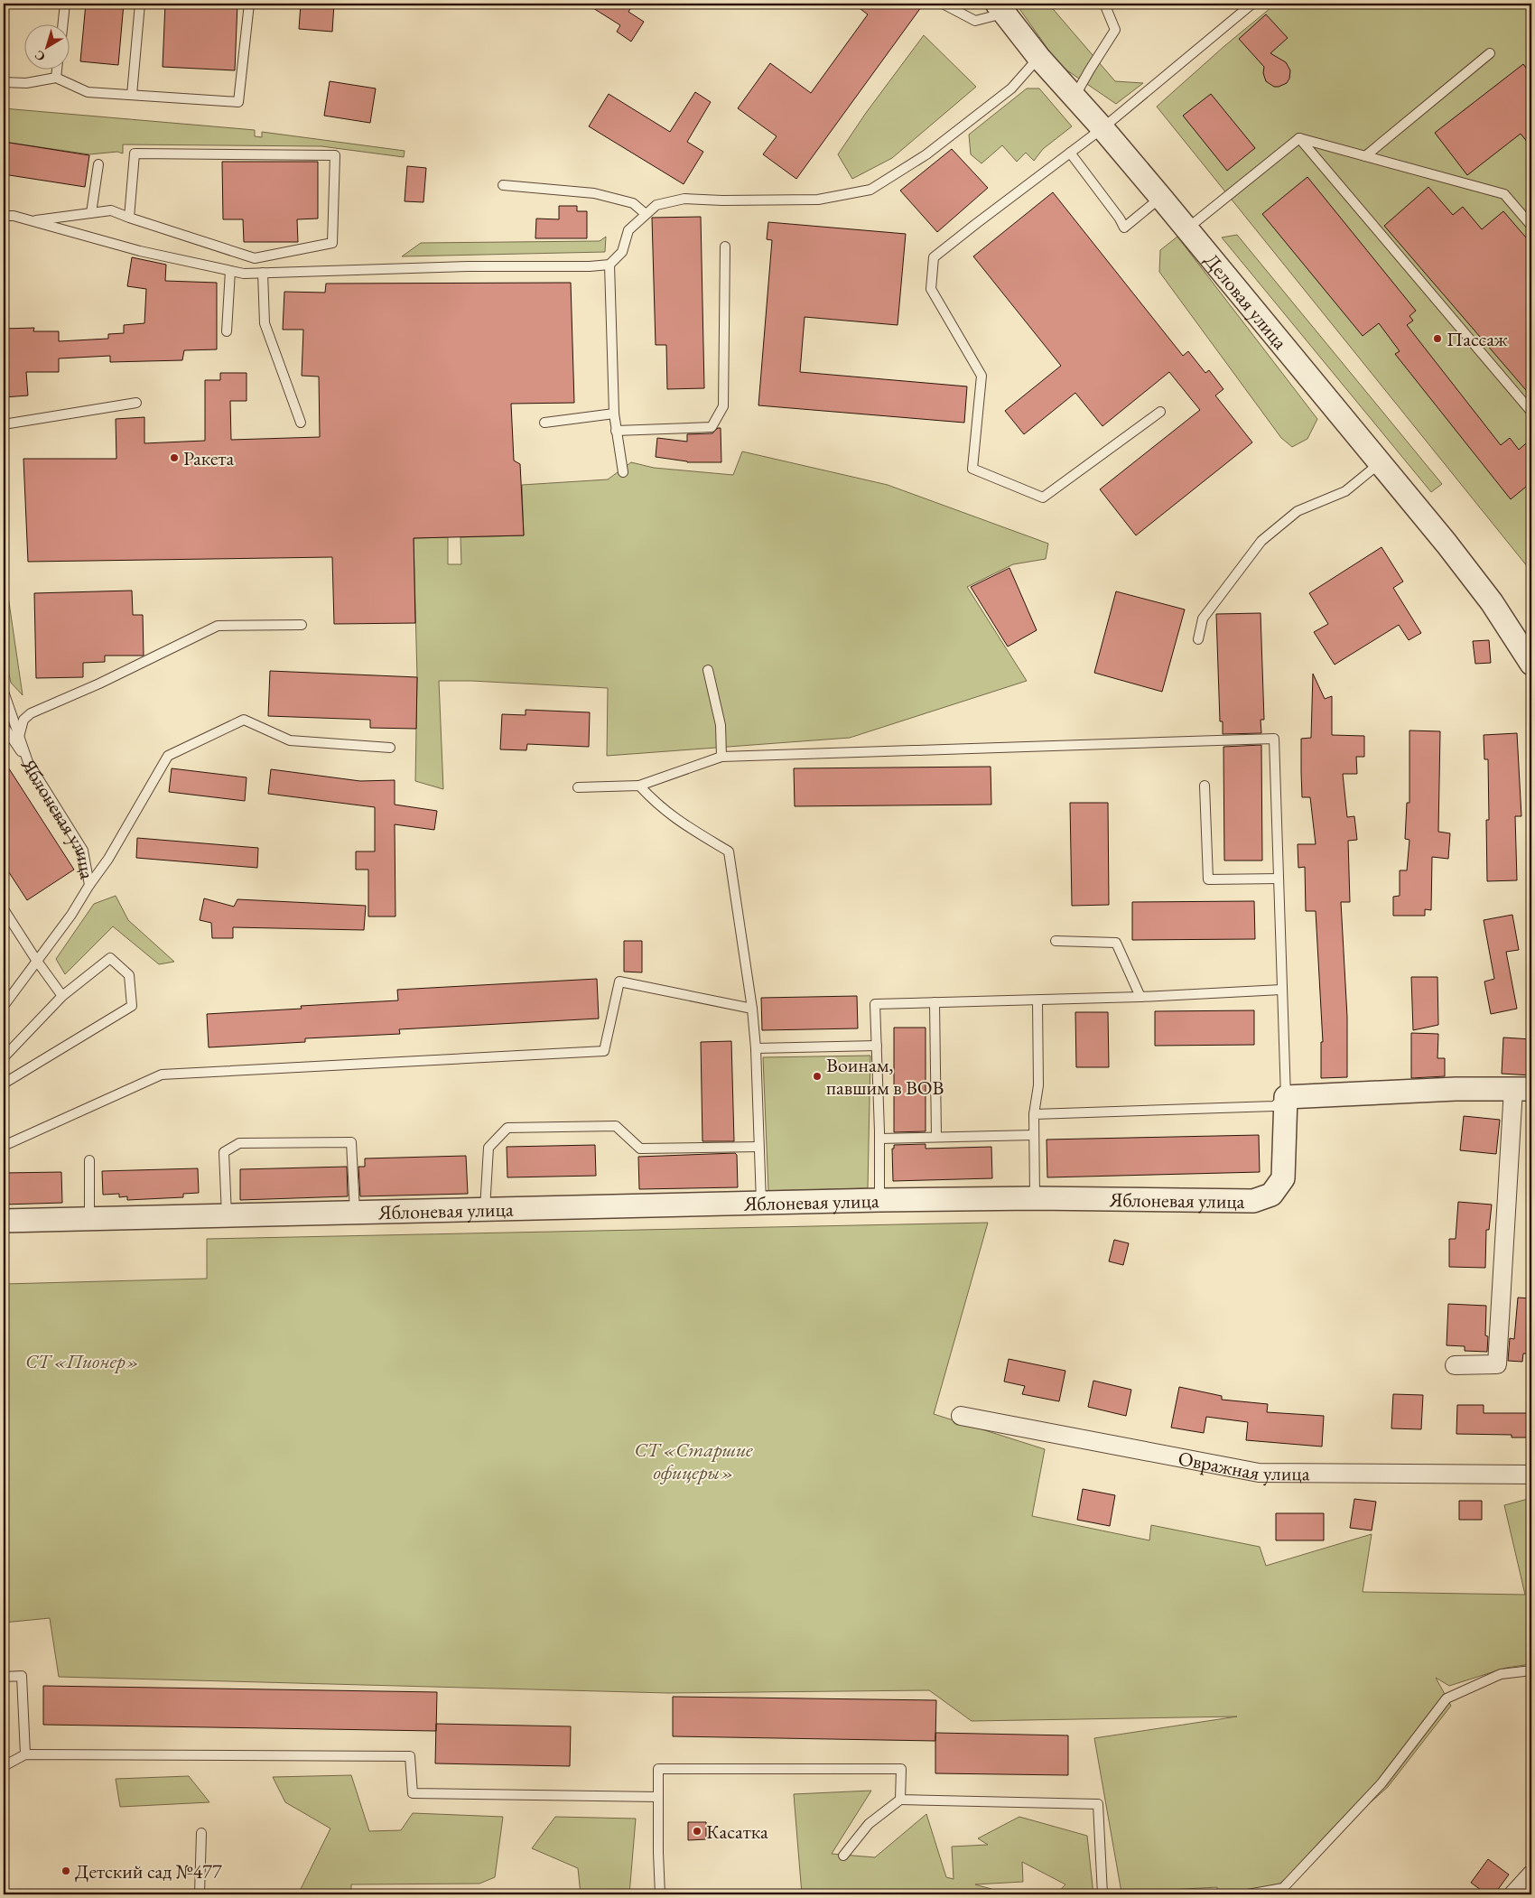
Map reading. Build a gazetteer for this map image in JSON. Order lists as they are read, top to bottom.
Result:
{
  "streets": {
    "street": ["Деловая улица", "Яблоневая улица", "Овражная улица"]
  },
  "parks": ["СТ «Пионер»", "СТ «Старшие офицеры»"],
  "places": [
    "Пассаж",
    "Ракета",
    "Воинам, павшим в ВОВ",
    "Касатка",
    "Детский сад №477"
  ],
  "north": "bottom left"
}
